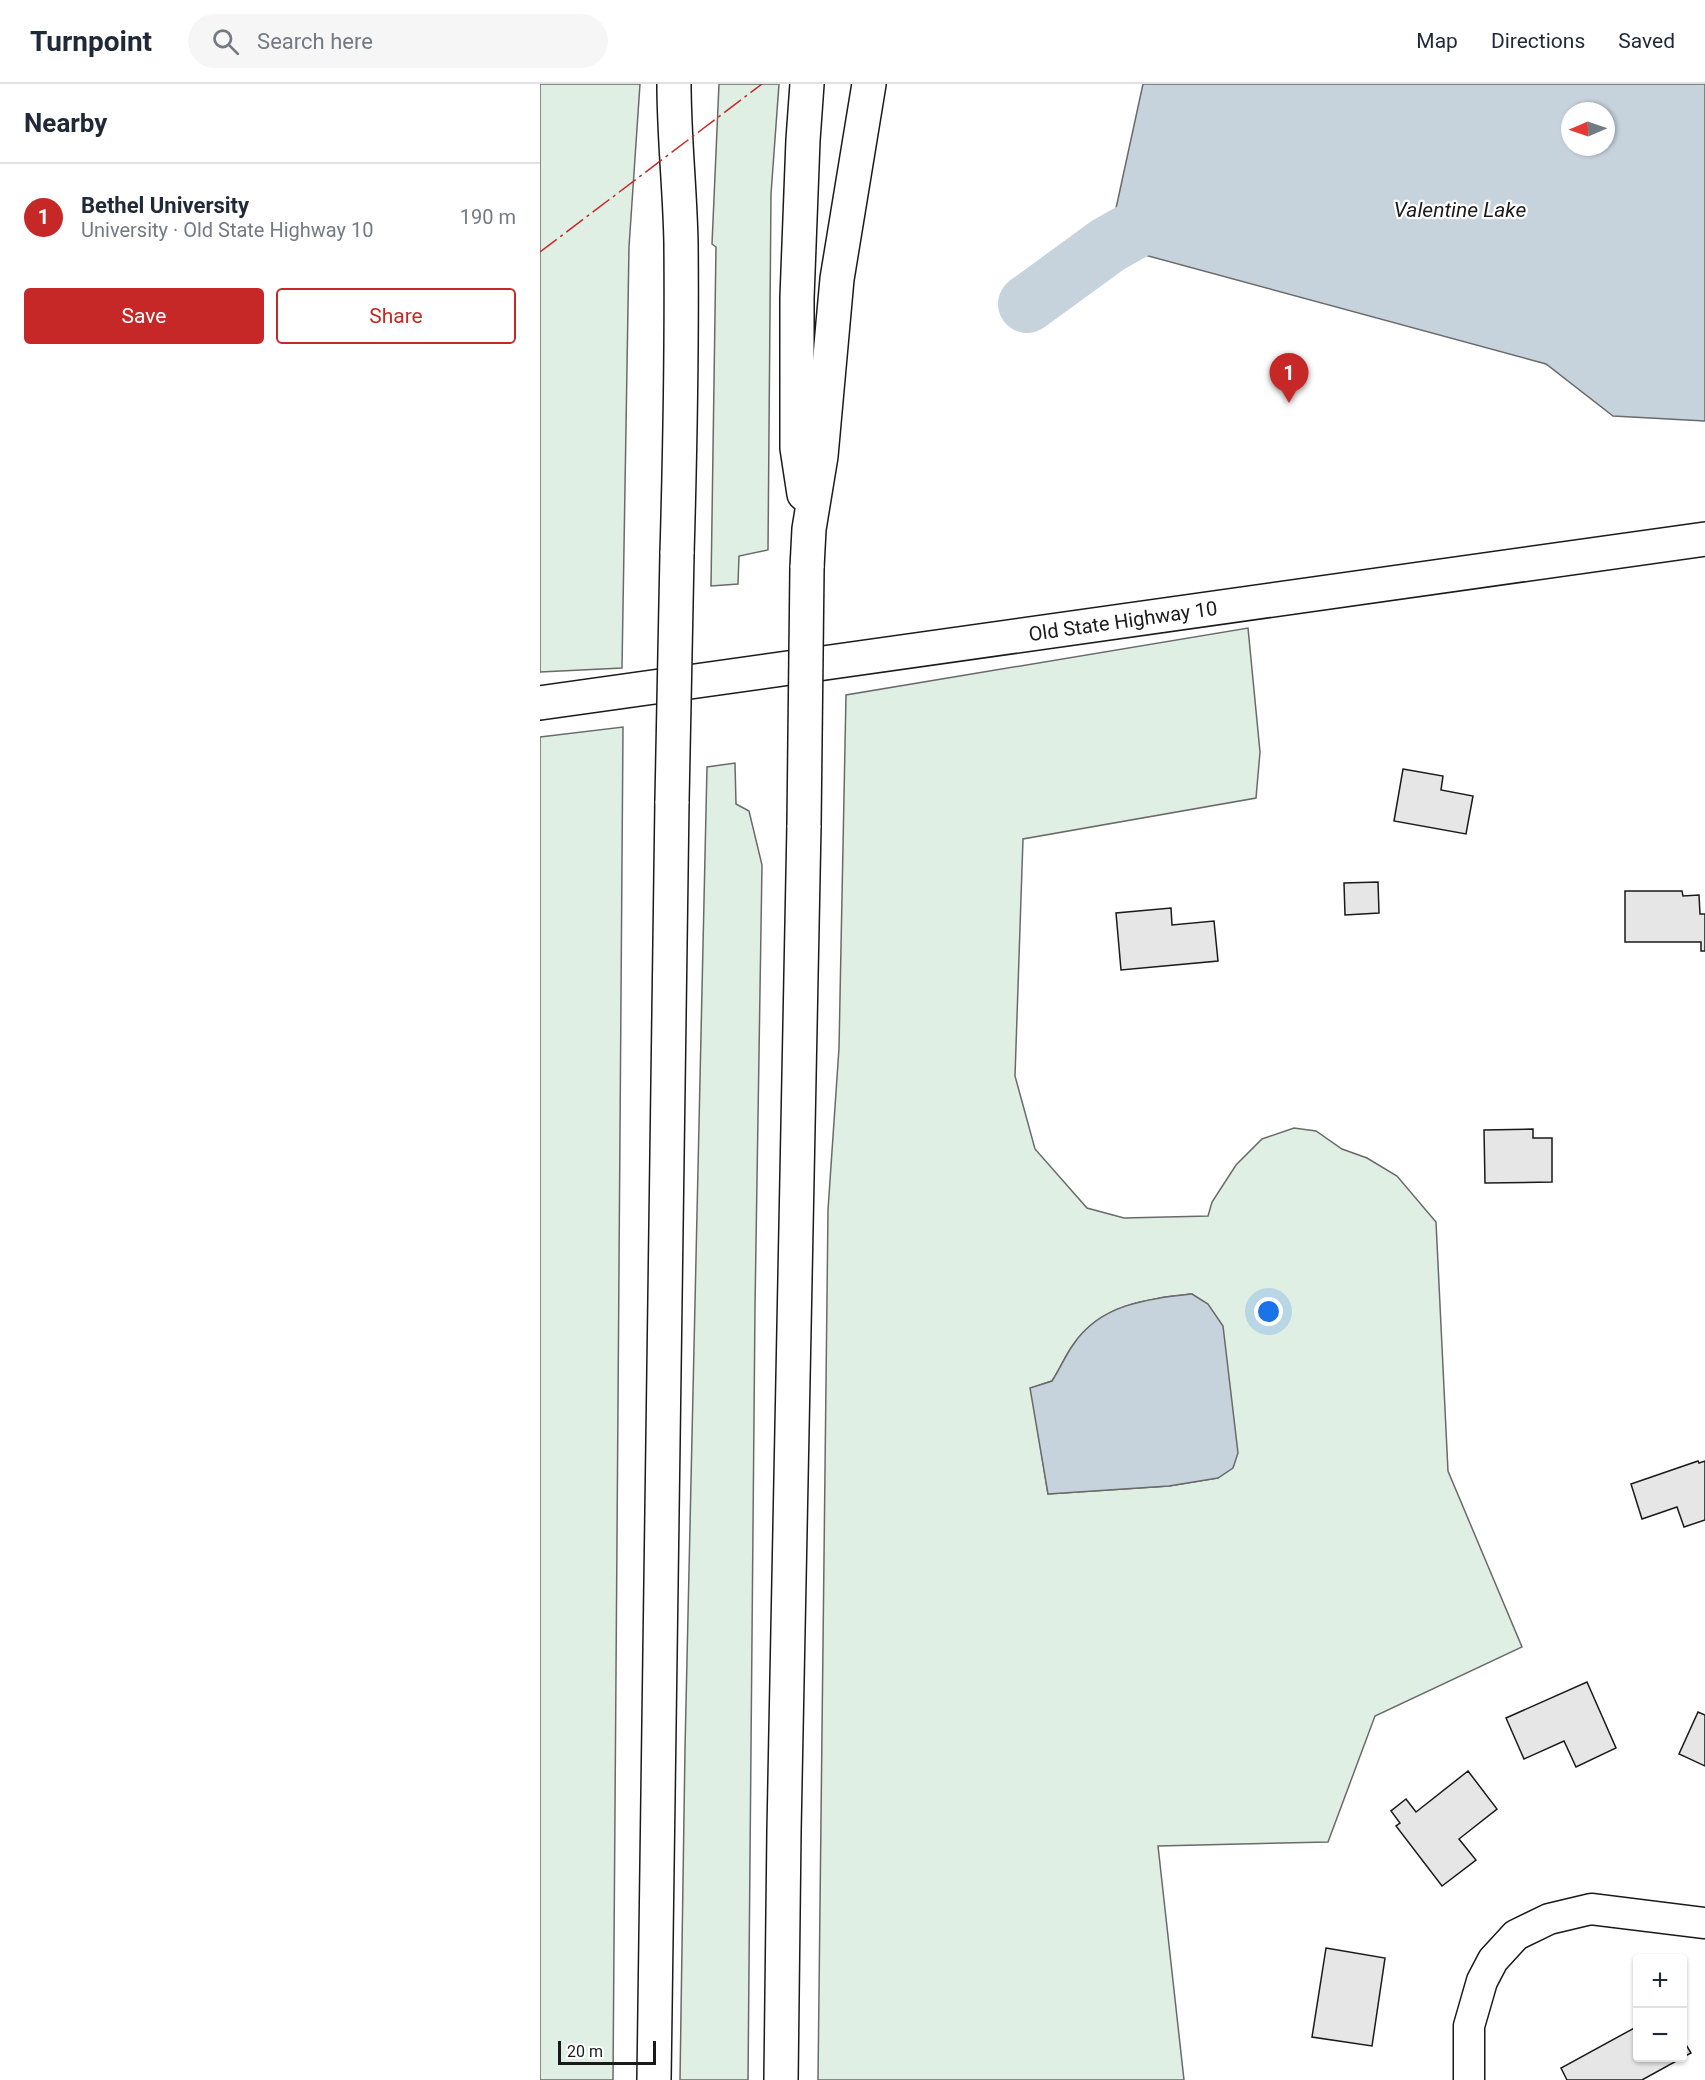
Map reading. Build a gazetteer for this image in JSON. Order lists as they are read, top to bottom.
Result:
{
  "streets": {
    "main road": ["Old State Highway 10"]
  },
  "water": ["Valentine Lake"],
  "scale_bar": "20 m",
  "north": "left",
  "page": {
    "header": "Turnpoint",
    "search": "Search here",
    "nav": ["Map", "Directions", "Saved"],
    "heading": "Nearby",
    "list": [
      {
        "mark": "1",
        "name": "Bethel University",
        "note": "University · Old State Highway 10",
        "value": "190 m"
      }
    ],
    "buttons": ["Save", "Share"],
    "pins": "1",
    "map_buttons": ["+", "−"],
    "scale": "20 m"
  }
}
